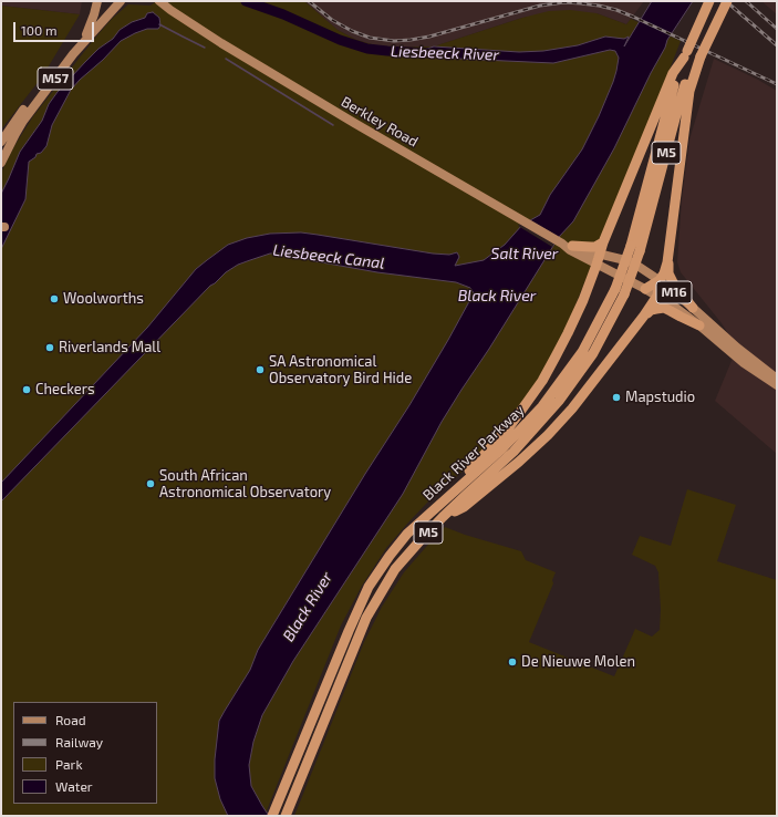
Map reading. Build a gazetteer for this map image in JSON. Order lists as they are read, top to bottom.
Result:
{
  "streets": {
    "highway": ["M5", "Black River Parkway"],
    "main road": ["M57", "Berkley Road", "M16"]
  },
  "water": [
    "Liesbeeck River",
    "Salt River",
    "Liesbeeck Canal",
    "Black River"
  ],
  "places": [
    "Woolworths",
    "Riverlands Mall",
    "SA Astronomical Observatory Bird Hide",
    "Checkers",
    "Mapstudio",
    "South African Astronomical Observatory",
    "De Nieuwe Molen"
  ],
  "legend": [
    "Road",
    "Railway",
    "Park",
    "Water"
  ],
  "scale_bar": "100 m"
}
